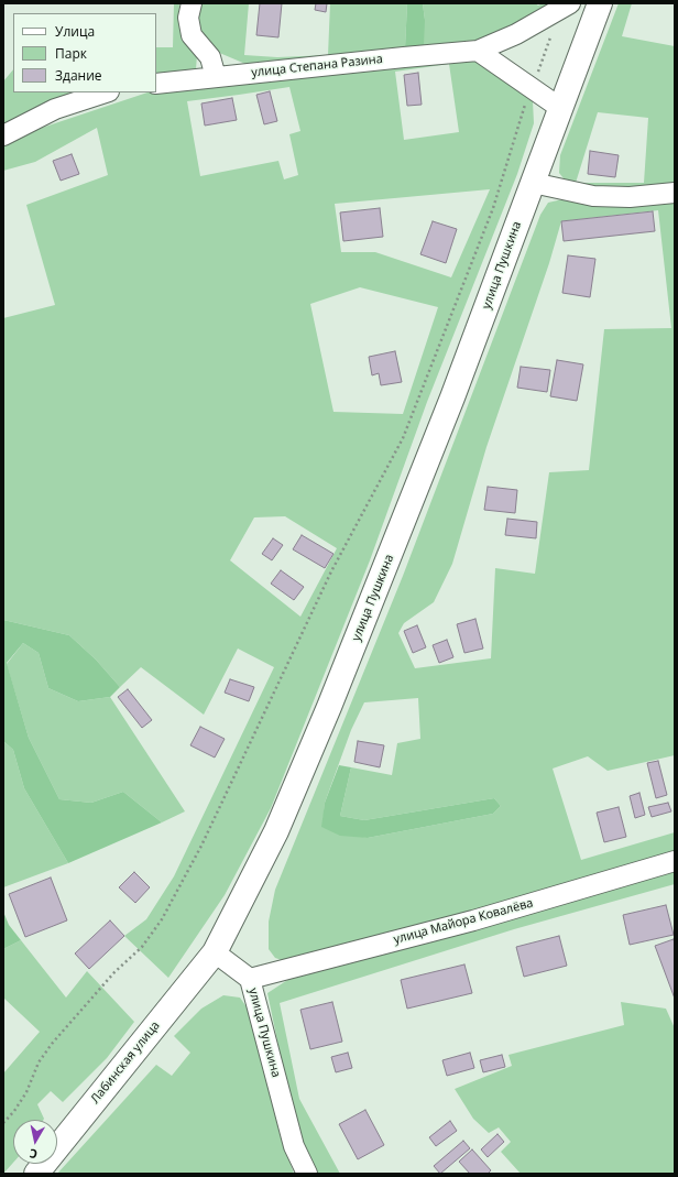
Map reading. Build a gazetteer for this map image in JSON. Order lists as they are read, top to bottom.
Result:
{
  "streets": {
    "main road": ["улица Пушкина", "Лабинская улица"],
    "street": ["улица Степана Разина", "улица Майора Ковалёва"]
  },
  "crossings": [
    ["улица Пушкина", "улица Майора Ковалёва"],
    ["улица Пушкина", "Лабинская улица"]
  ],
  "legend": ["Улица", "Парк", "Здание"],
  "north": "bottom"
}
